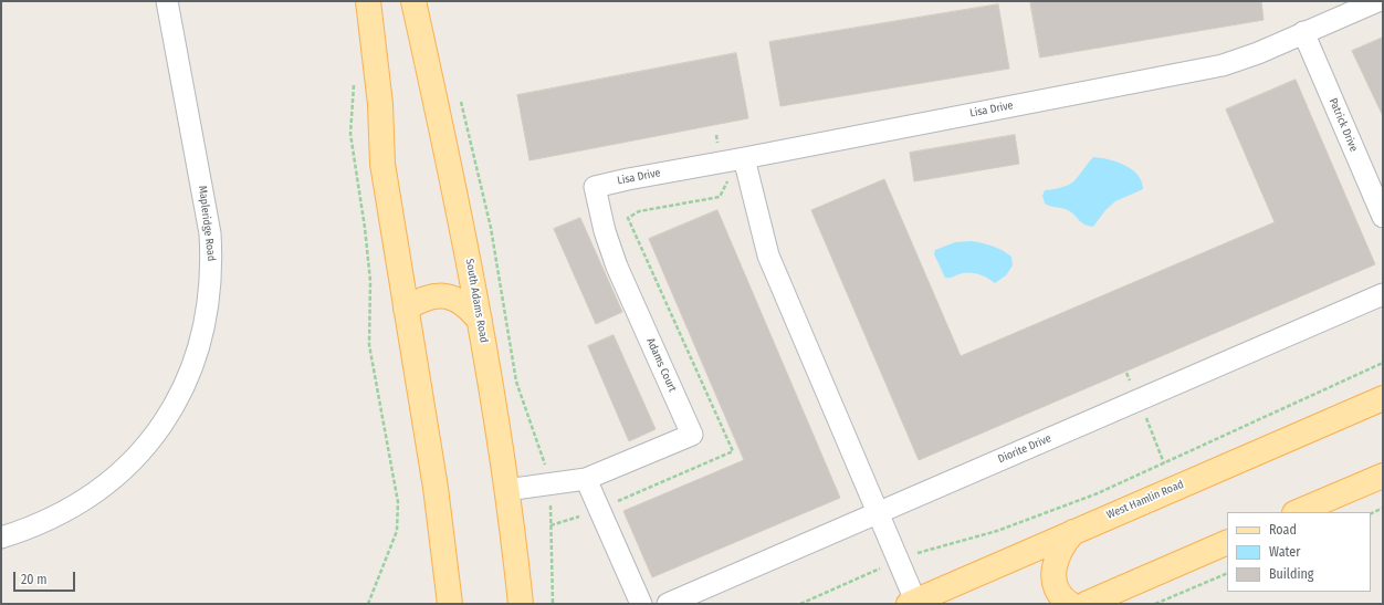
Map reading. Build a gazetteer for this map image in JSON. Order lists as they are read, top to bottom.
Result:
{
  "streets": {
    "main road": ["South Adams Road", "West Hamlin Road"],
    "street": [
      "Lisa Drive",
      "Patrick Drive",
      "Mapleridge Road",
      "Adams Court",
      "Diorite Drive"
    ]
  },
  "crossings": [
    ["Lisa Drive", "Patrick Drive"],
    ["Lisa Drive", "Adams Court"],
    ["South Adams Road", "Adams Court"]
  ],
  "legend": ["Road", "Water", "Building"],
  "scale_bar": "20 m"
}
